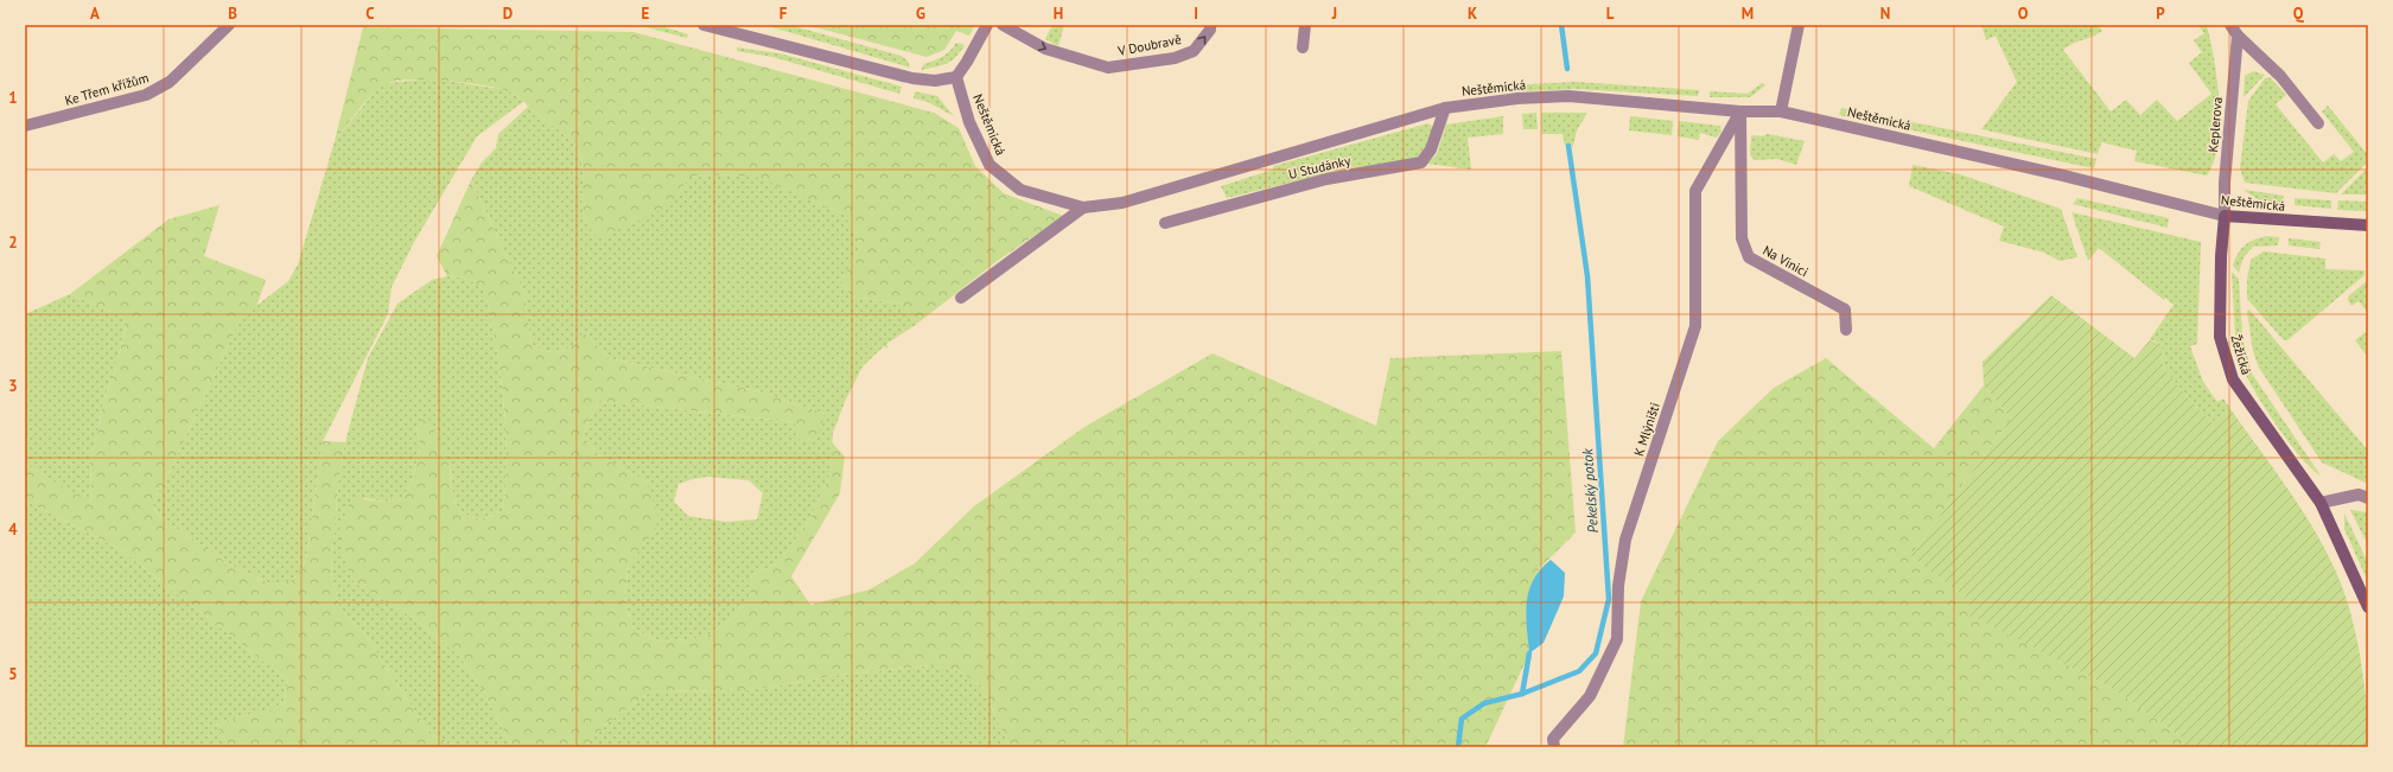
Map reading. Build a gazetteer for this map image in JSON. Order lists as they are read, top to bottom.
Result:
{
  "streets": {
    "street": [
      "V Doubravě",
      "Neštěmická",
      "Ke Třem křížům",
      "Keplerova",
      "U Studánky",
      "Na Vinici",
      "Žežická",
      "K Mlýništi"
    ]
  },
  "crossings": [
    ["Neštěmická", "Keplerova"],
    ["Neštěmická", "U Studánky"],
    ["Neštěmická", "Na Vinici"],
    ["Neštěmická", "Žežická"],
    ["Neštěmická", "K Mlýništi"],
    ["Keplerova", "Žežická"],
    ["Na Vinici", "K Mlýništi"]
  ],
  "one_way": ["V Doubravě"],
  "water": ["Pekelský potok"],
  "grid": {
    "columns": [
      "A",
      "B",
      "C",
      "D",
      "E",
      "F",
      "G",
      "H",
      "I",
      "J",
      "K",
      "L",
      "M",
      "N",
      "O",
      "P",
      "Q"
    ],
    "rows": [
      "1",
      "2",
      "3",
      "4",
      "5"
    ]
  }
}
